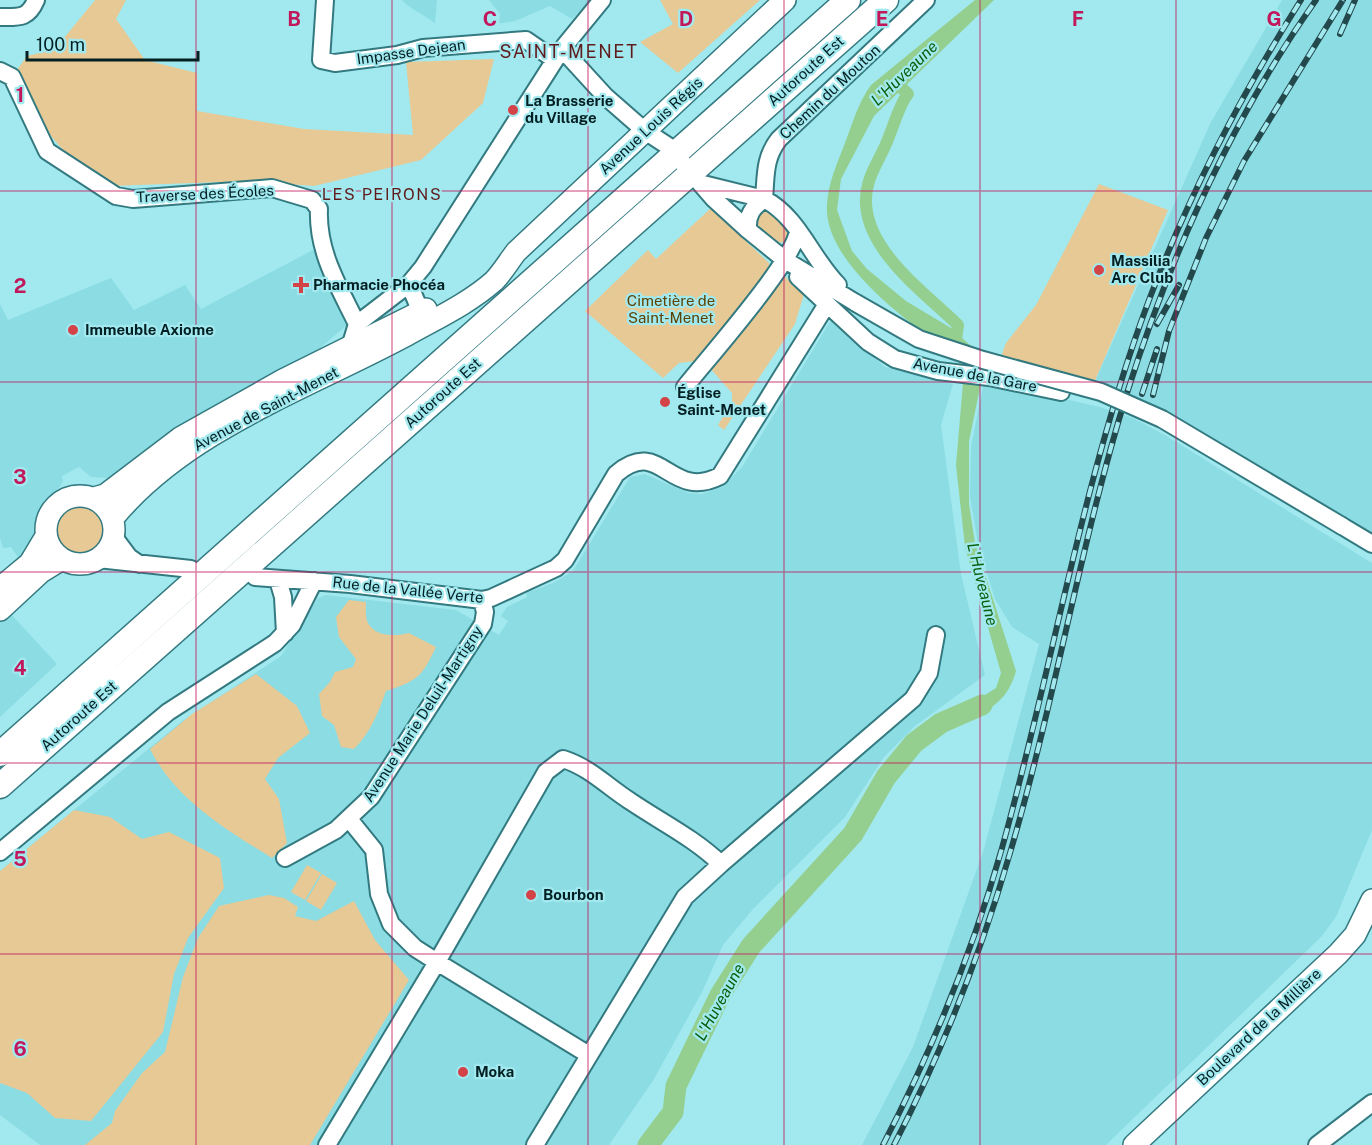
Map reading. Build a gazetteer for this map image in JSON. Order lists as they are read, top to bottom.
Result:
{
  "streets": {
    "highway": ["Autoroute Est"],
    "main road": ["Avenue Louis Régis", "Avenue de Saint-Menet", "Boulevard de la Millière"],
    "street": [
      "Impasse Dejean",
      "Chemin du Mouton",
      "Traverse des Écoles",
      "Avenue de la Gare",
      "Rue de la Vallée Verte",
      "Avenue Marie Deluil-Martigny"
    ]
  },
  "crossings": [
    ["Avenue Louis Régis", "Avenue de Saint-Menet"],
    ["Avenue de la Gare", "Rue de la Vallée Verte"],
    ["Rue de la Vallée Verte", "Avenue Marie Deluil-Martigny"]
  ],
  "districts": ["SAINT-MENET", "LES PEIRONS"],
  "water": ["L'Huveaune"],
  "parks": ["Cimetière de Saint-Menet"],
  "places": {
    "other": [
      "La Brasserie du Village",
      "Massilia Arc Club",
      "Immeuble Axiome",
      "Église Saint-Menet",
      "Bourbon",
      "Moka"
    ],
    "health": ["Pharmacie Phocéa"]
  },
  "scale_bar": "100 m",
  "grid": {
    "columns": [
      "B",
      "C",
      "D",
      "E",
      "F",
      "G"
    ],
    "rows": [
      "1",
      "2",
      "3",
      "4",
      "5",
      "6"
    ]
  }
}
